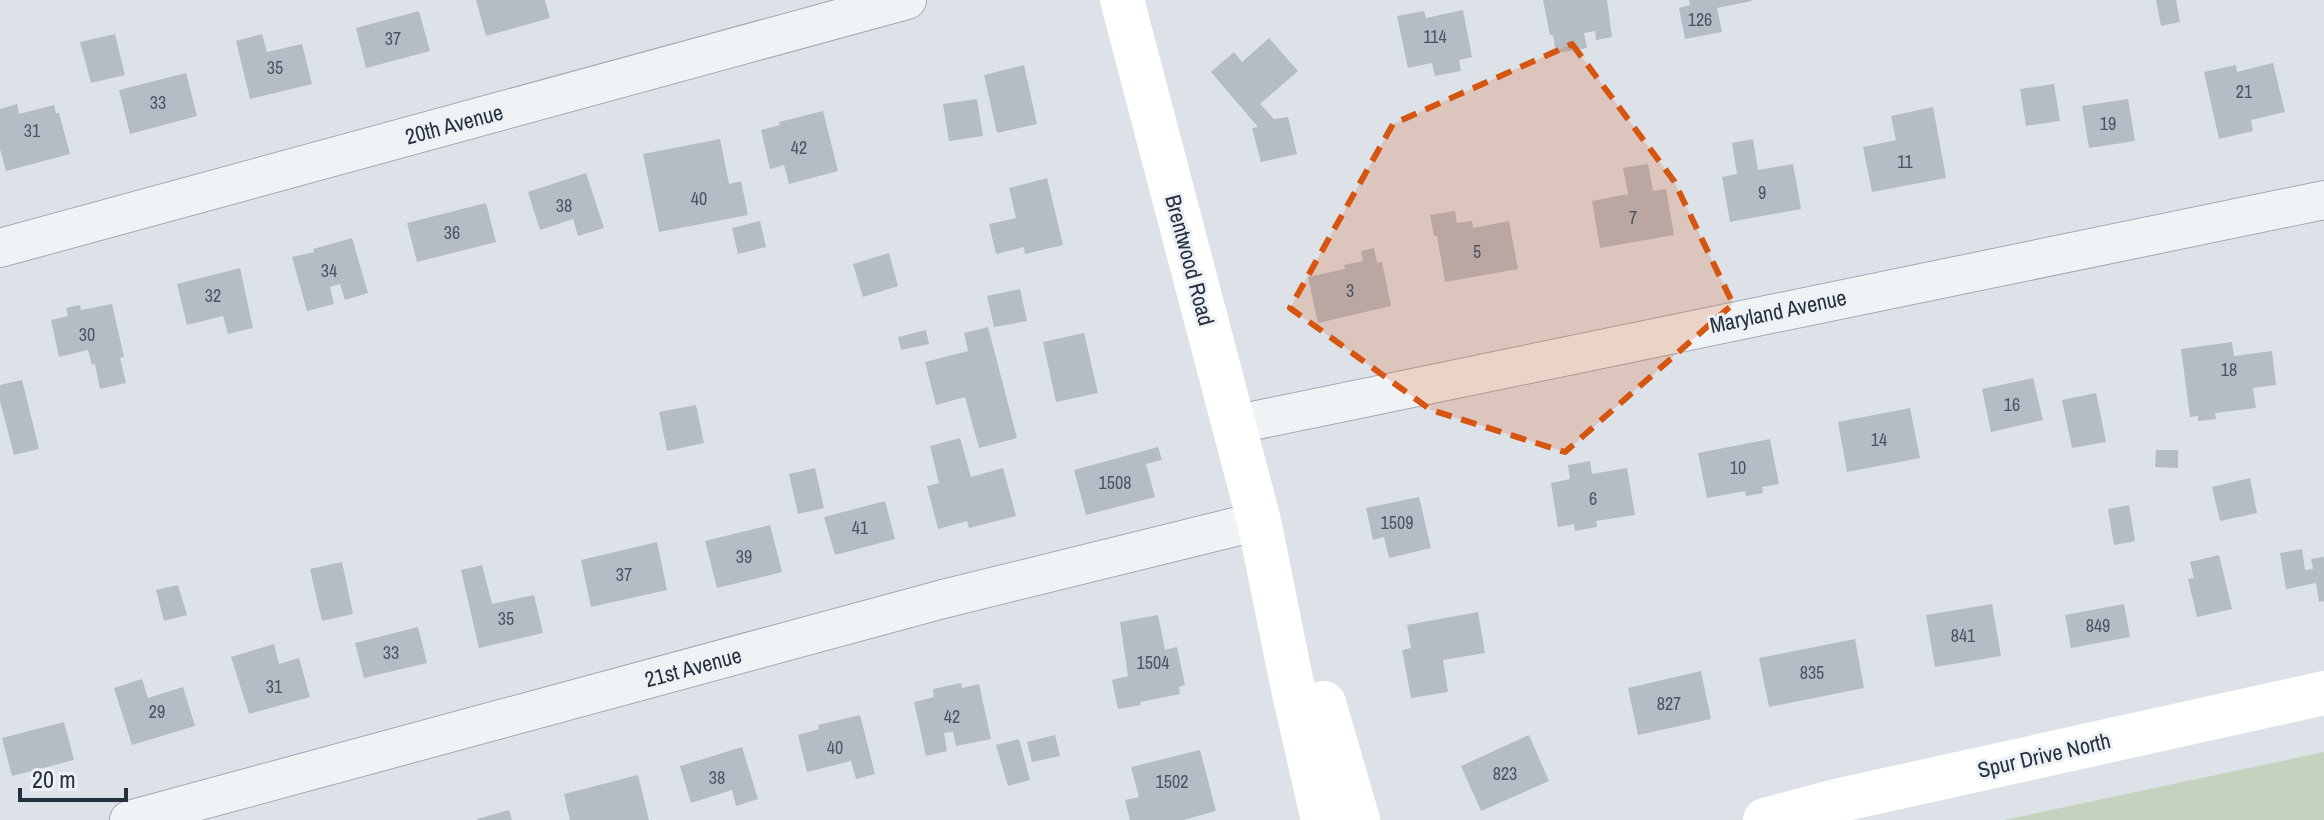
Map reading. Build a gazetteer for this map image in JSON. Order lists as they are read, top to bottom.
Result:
{
  "streets": {
    "street": [
      "20th Avenue",
      "Brentwood Road",
      "Maryland Avenue",
      "21st Avenue",
      "Spur Drive North"
    ]
  },
  "crossings": [
    ["Brentwood Road", "Maryland Avenue"],
    ["Brentwood Road", "21st Avenue"]
  ],
  "house_numbers": [
    "126",
    "114",
    "37",
    "35",
    "21",
    "33",
    "19",
    "31",
    "42",
    "11",
    "9",
    "40",
    "38",
    "7",
    "36",
    "5",
    "34",
    "3",
    "32",
    "30",
    "18",
    "16",
    "14",
    "10",
    "1508",
    "6",
    "1509",
    "41",
    "39",
    "37",
    "35",
    "849",
    "841",
    "33",
    "1504",
    "835",
    "31",
    "827",
    "29",
    "42",
    "40",
    "823",
    "38",
    "1502"
  ],
  "scale_bar": "20 m"
}
